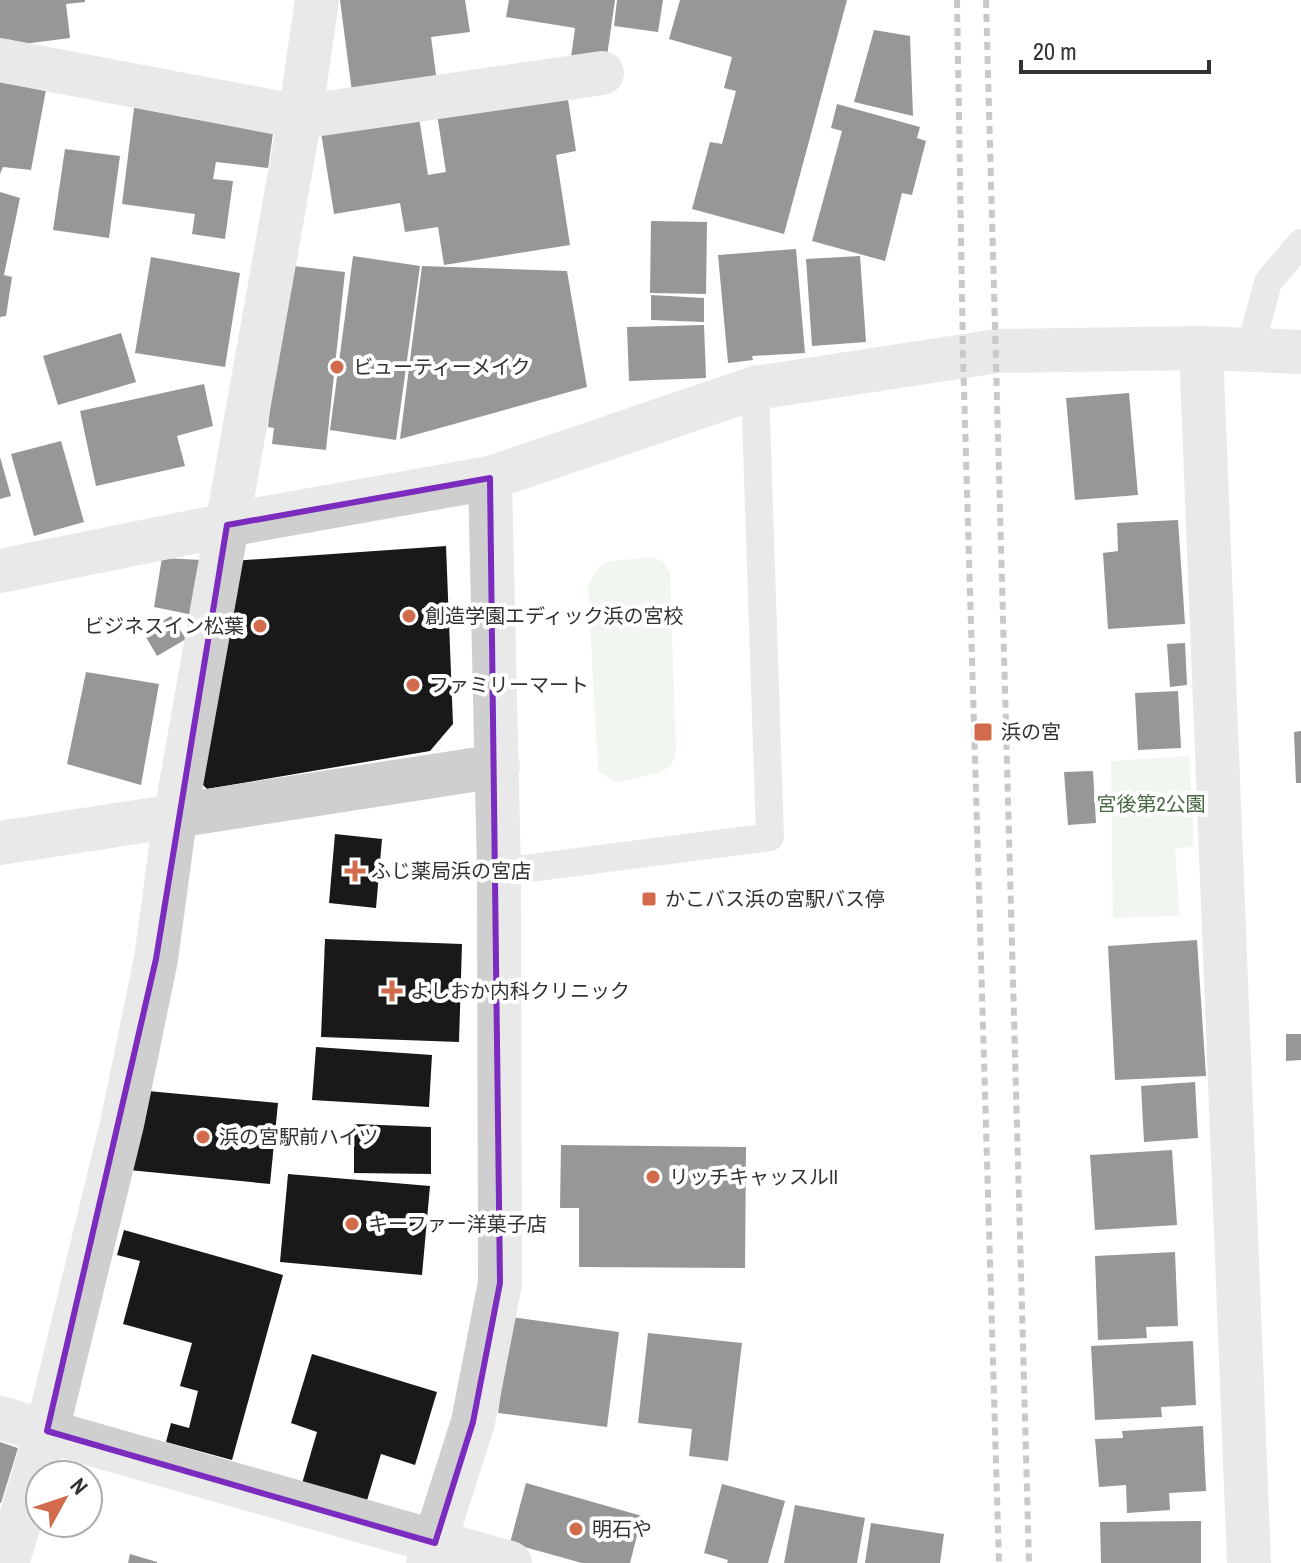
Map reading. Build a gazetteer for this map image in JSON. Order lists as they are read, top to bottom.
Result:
{
  "parks": ["宮後第2公園"],
  "places": {
    "other": [
      "ビューティーメイク",
      "創造学園エディック浜の宮校",
      "ビジネスイン松葉",
      "ファミリーマート",
      "浜の宮駅前ハイツ",
      "リッチキャッスルII",
      "キーファー洋菓子店",
      "明石や"
    ],
    "transit": ["浜の宮", "かこバス浜の宮駅バス停"],
    "health": ["ふじ薬局浜の宮店", "よしおか内科クリニック"]
  },
  "scale_bar": "20 m",
  "north": "top right"
}
